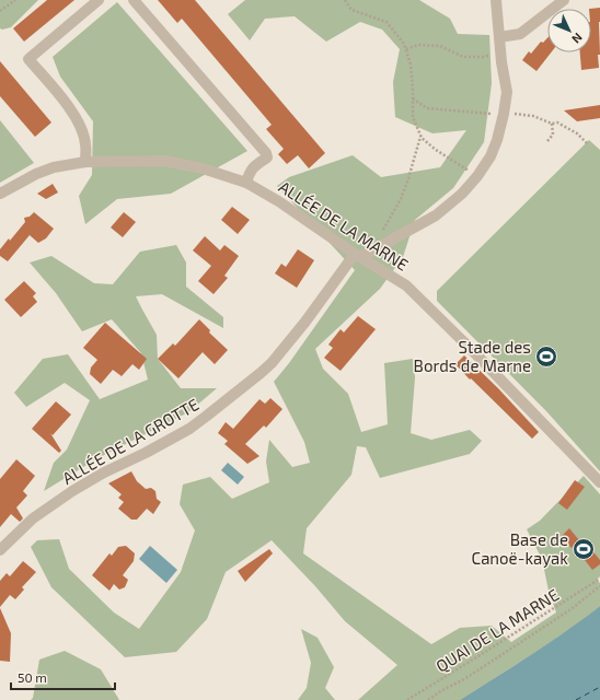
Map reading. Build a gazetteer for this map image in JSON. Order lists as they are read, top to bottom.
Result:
{
  "streets": {
    "street": ["ALLÉE DE LA MARNE", "ALLÉE DE LA GROTTE"],
    "path": ["QUAI DE LA MARNE"]
  },
  "crossings": [
    ["ALLÉE DE LA MARNE", "ALLÉE DE LA GROTTE"]
  ],
  "places": {
    "sports": ["Stade des Bords de Marne", "Base de Canoë-kayak"]
  },
  "scale_bar": "50 m",
  "north": "bottom right"
}
